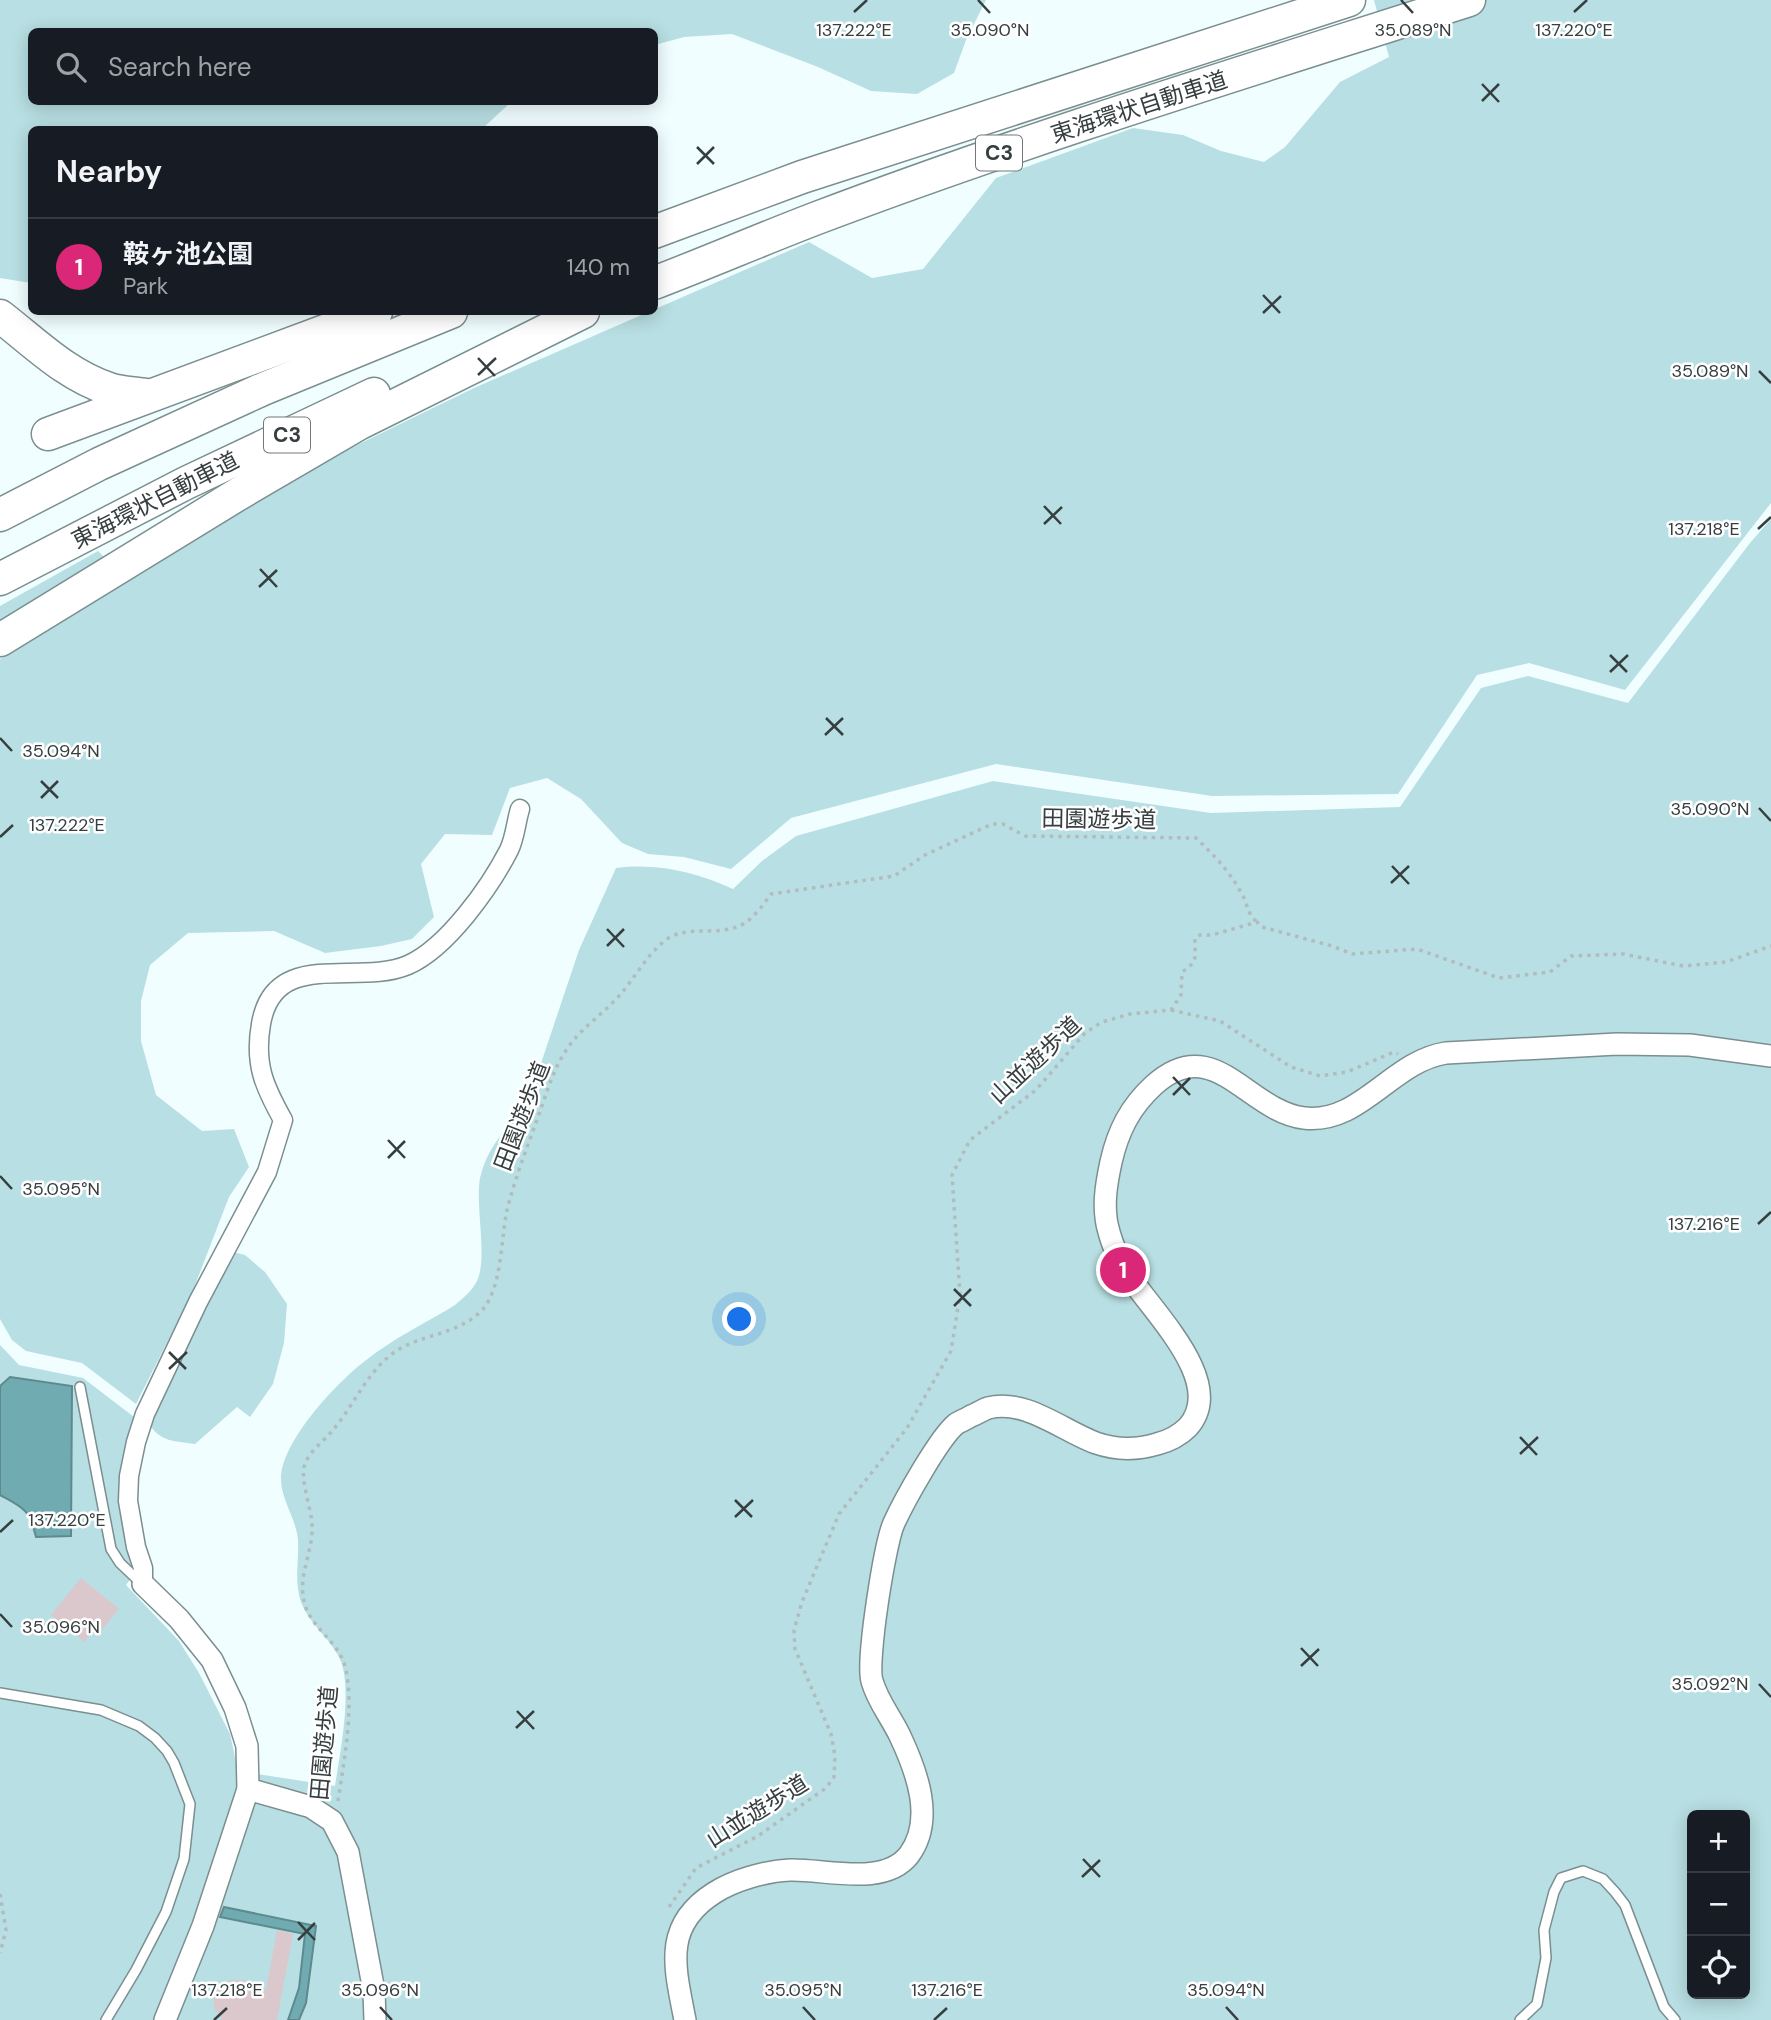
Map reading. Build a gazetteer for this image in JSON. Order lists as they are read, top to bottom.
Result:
{
  "streets": {
    "highway": ["東海環状自動車道", "C3"],
    "path": ["田園遊歩道", "山並遊歩道"]
  },
  "page": {
    "search": "Search here",
    "heading": "Nearby",
    "list": [
      {
        "mark": "1",
        "name": "鞍ヶ池公園",
        "note": "Park",
        "value": "140 m"
      }
    ],
    "pins": "1",
    "map_buttons": ["+", "−"]
  },
  "coordinates": [
    "137.222°E",
    "137.220°E",
    "35.090°N",
    "35.089°N",
    "137.218°E",
    "35.094°N",
    "35.095°N",
    "137.216°E",
    "35.096°N",
    "35.092°N"
  ]
}
